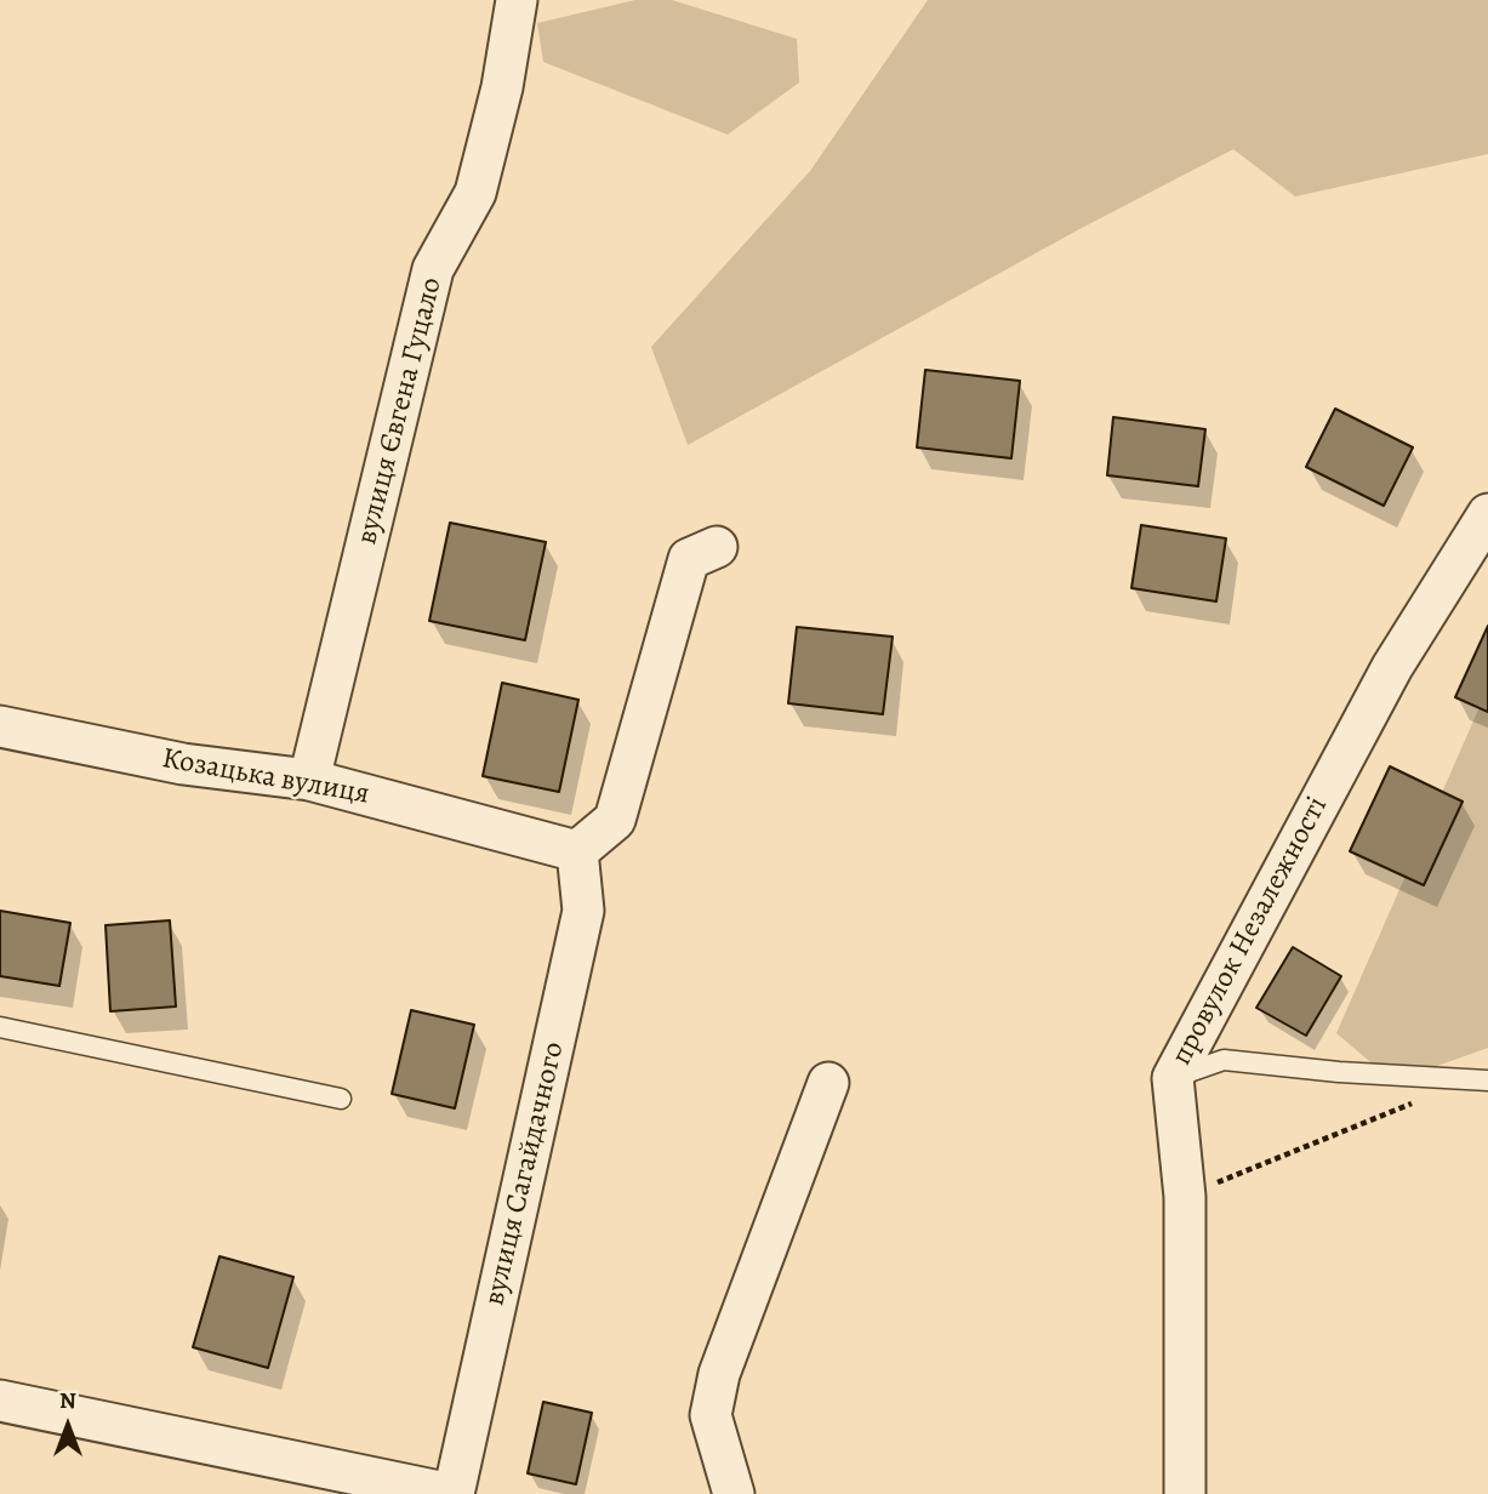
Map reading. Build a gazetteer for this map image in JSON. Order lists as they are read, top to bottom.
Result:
{
  "streets": {
    "street": [
      "вулиця Євгена Гуцало",
      "Козацька вулиця",
      "провулок Незалежності",
      "вулиця Сагайдачного"
    ]
  },
  "crossings": [
    ["вулиця Євгена Гуцало", "Козацька вулиця"],
    ["Козацька вулиця", "вулиця Сагайдачного"]
  ],
  "north": "top"
}
